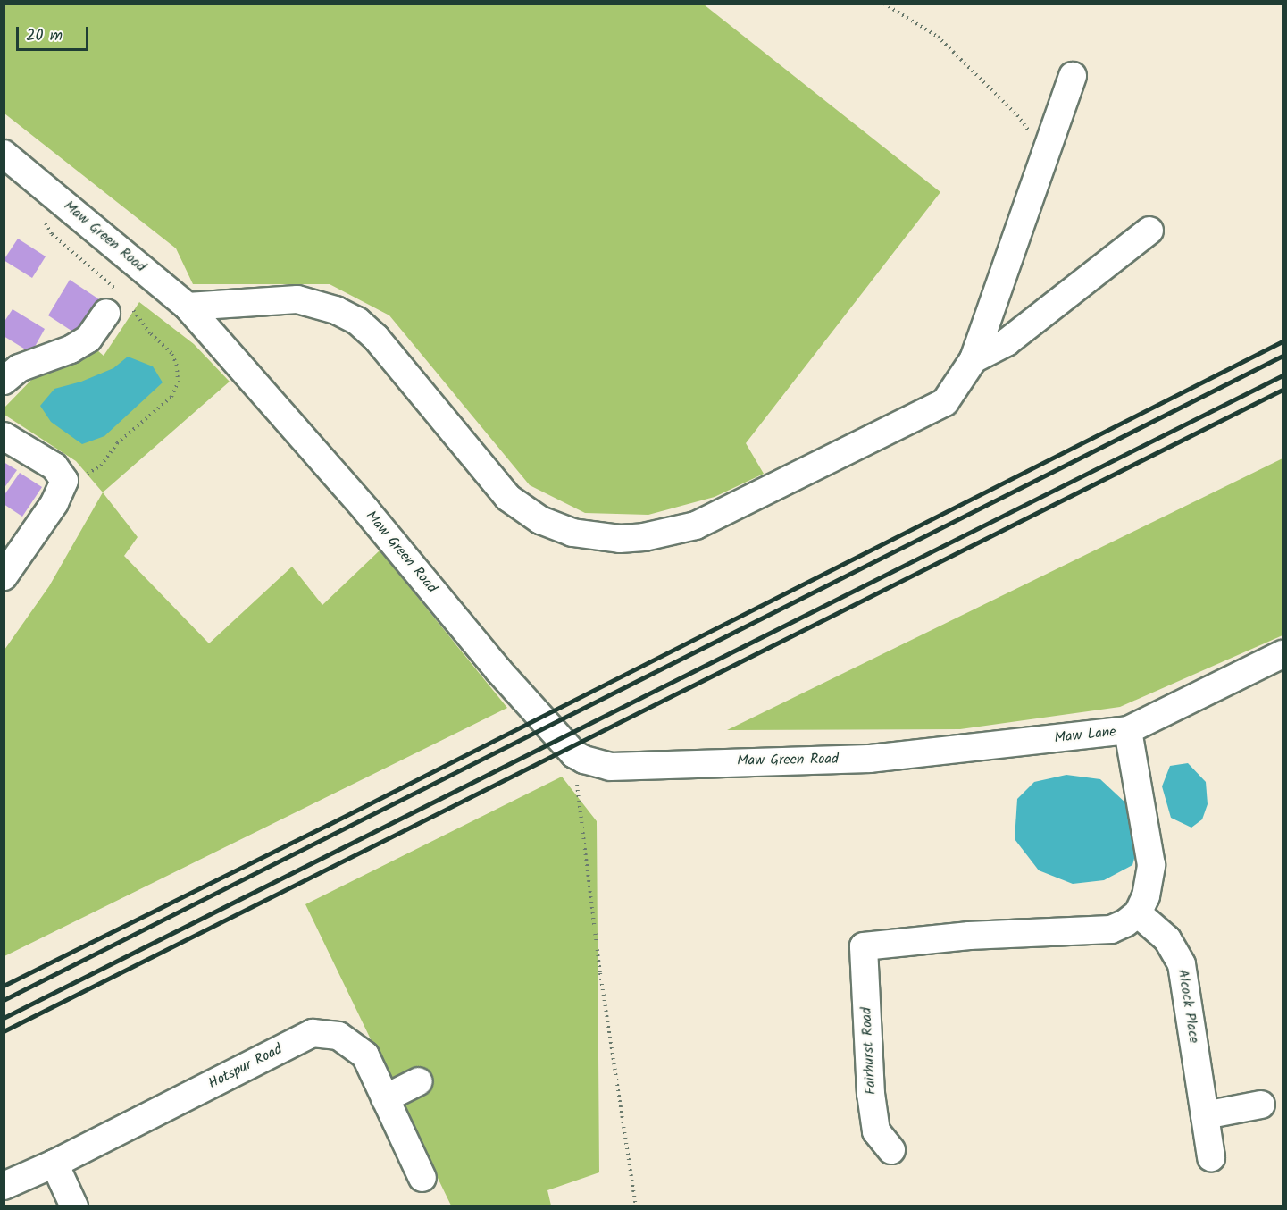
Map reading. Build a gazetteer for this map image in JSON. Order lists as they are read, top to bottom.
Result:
{
  "streets": {
    "street": [
      "Maw Green Road",
      "Maw Lane",
      "Alcock Place",
      "Fairhurst Road",
      "Hotspur Road"
    ]
  },
  "crossings": [
    ["Maw Green Road", "Maw Lane"],
    ["Alcock Place", "Fairhurst Road"]
  ],
  "scale_bar": "20 m"
}
